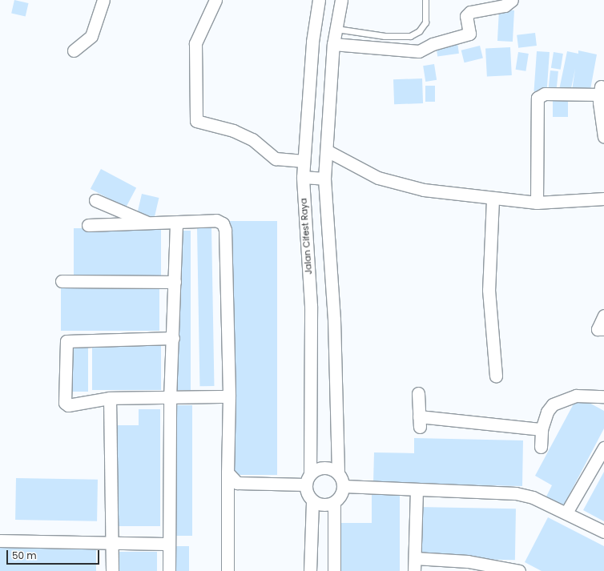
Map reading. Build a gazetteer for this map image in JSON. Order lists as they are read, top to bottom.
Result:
{
  "streets": {
    "street": ["Jalan Cifest Raya"]
  },
  "scale_bar": "50 m"
}
